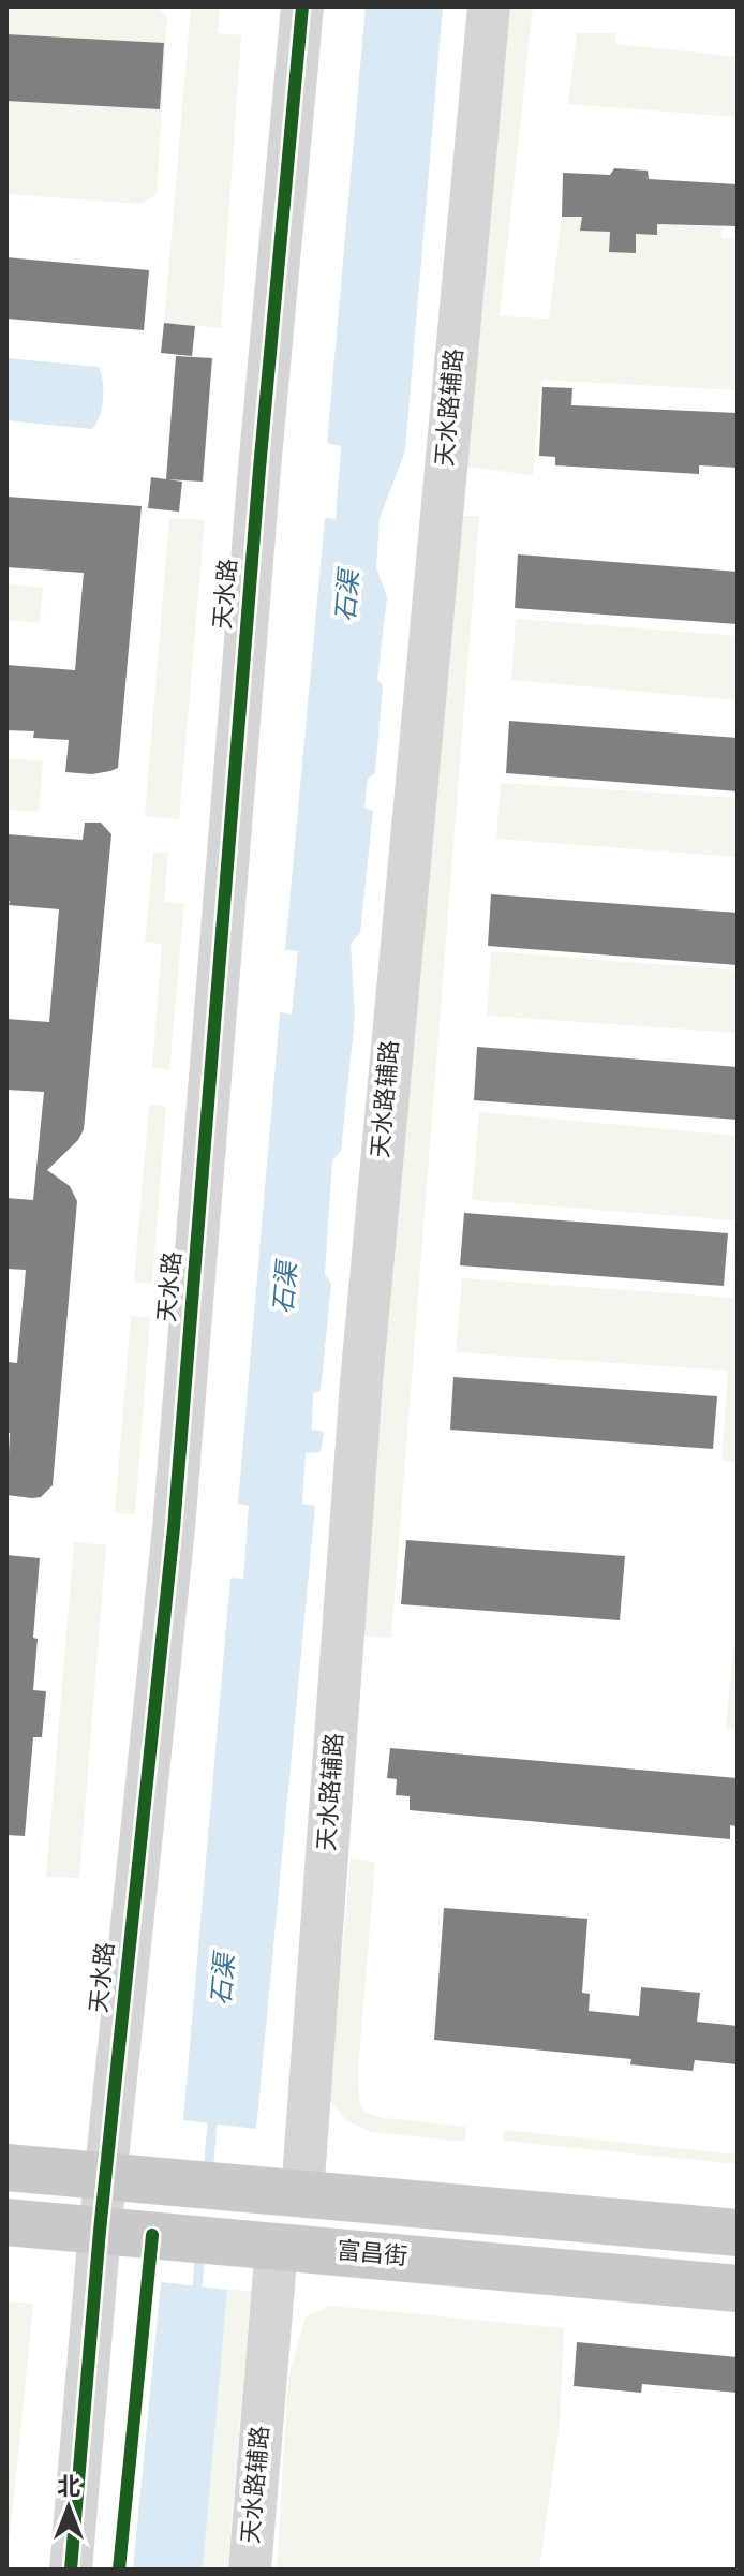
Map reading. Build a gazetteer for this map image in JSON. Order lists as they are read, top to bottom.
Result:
{
  "streets": {
    "main road": ["富昌街"],
    "street": ["天水路辅路", "天水路"]
  },
  "crossings": [
    ["天水路辅路", "富昌街"],
    ["天水路", "富昌街"]
  ],
  "water": ["石渠"],
  "north": "top"
}
